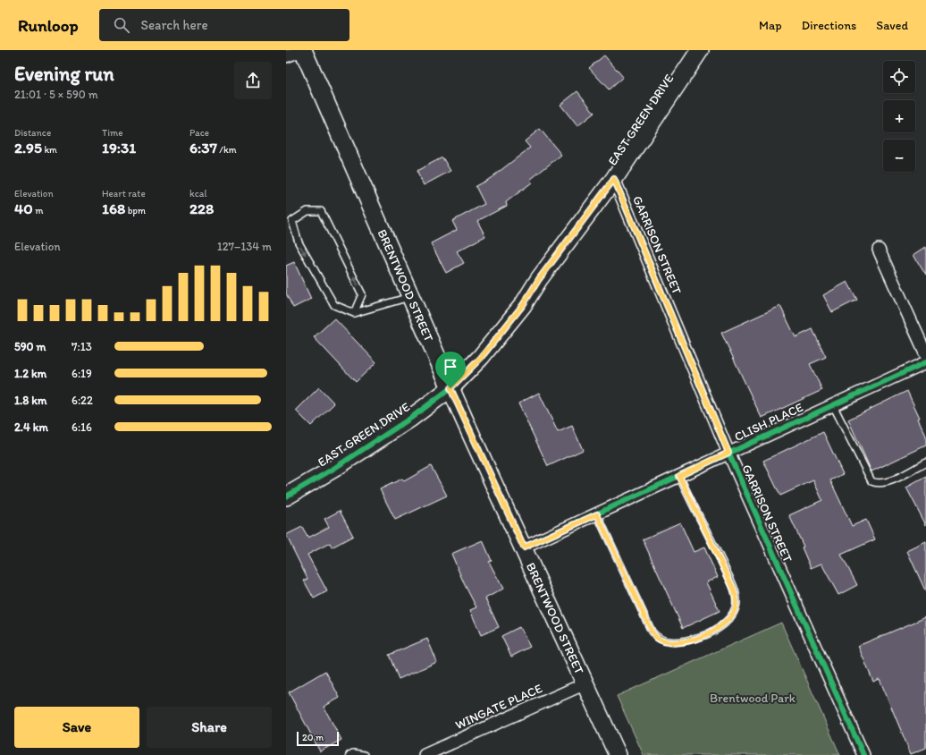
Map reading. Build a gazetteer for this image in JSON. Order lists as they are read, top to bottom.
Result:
{
  "streets": {
    "main road": ["EAST GREEN DRIVE", "BRENTWOOD STREET"],
    "street": ["GARRISON STREET", "CLISH PLACE", "WINGATE PLACE"]
  },
  "crossings": [
    ["EAST GREEN DRIVE", "GARRISON STREET"],
    ["EAST GREEN DRIVE", "BRENTWOOD STREET"],
    ["GARRISON STREET", "CLISH PLACE"],
    ["BRENTWOOD STREET", "CLISH PLACE"],
    ["BRENTWOOD STREET", "WINGATE PLACE"]
  ],
  "parks": ["Brentwood Park"],
  "scale_bar": "20 m",
  "page": {
    "header": "Runloop",
    "search": "Search here",
    "nav": ["Map", "Directions", "Saved"],
    "heading": ["Evening run", "21:01 · 5 × 590 m"],
    "map_buttons": ["+", "−"],
    "stats": [
      ["Distance", "2.95 km"],
      ["Time", "19:31"],
      ["Pace", "6:37 /km"],
      ["Elevation", "40 m"],
      ["Heart rate", "168 bpm"],
      ["kcal", "228"]
    ],
    "chart": ["Elevation", "127–134 m"],
    "list": [
      {
        "name": "590 m",
        "note": "7:13"
      },
      {
        "name": "1.2 km",
        "note": "6:19"
      },
      {
        "name": "1.8 km",
        "note": "6:22"
      },
      {
        "name": "2.4 km",
        "note": "6:16"
      }
    ],
    "buttons": ["Save", "Share"],
    "scale": "20 m"
  }
}
